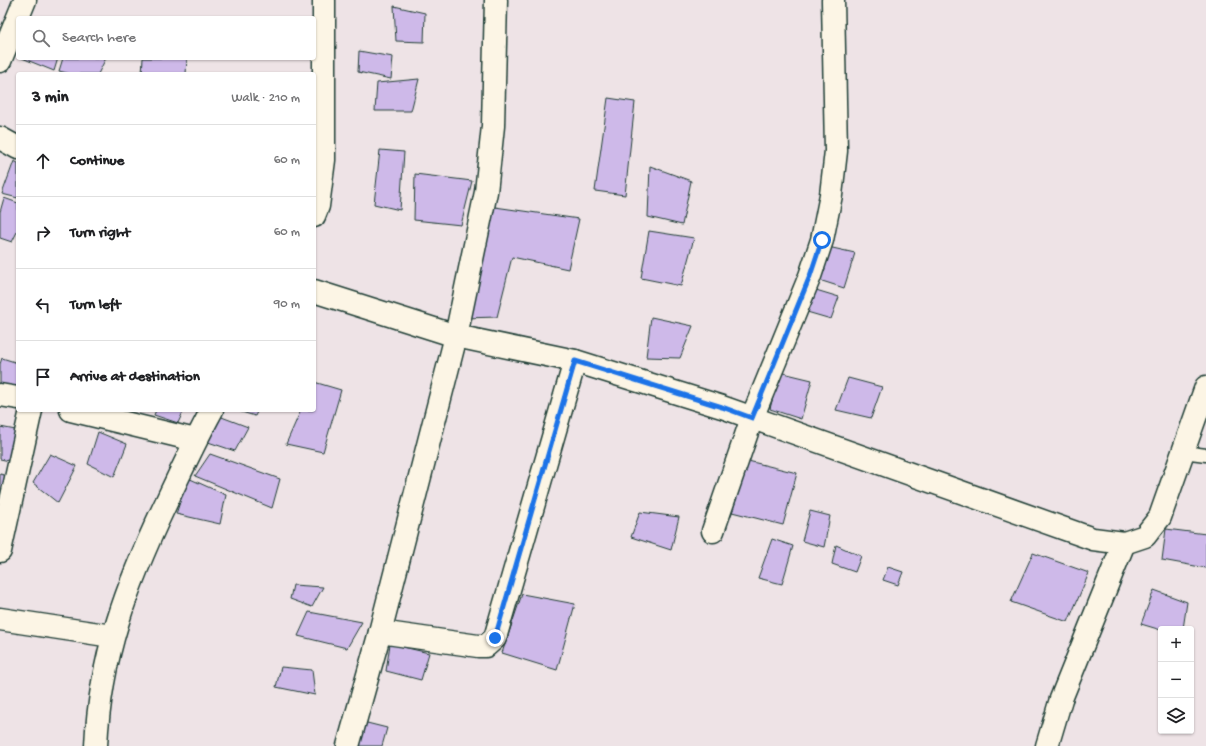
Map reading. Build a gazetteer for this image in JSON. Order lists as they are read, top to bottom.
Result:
{
  "page": {
    "search": "Search here",
    "heading": ["3 min", "Walk · 210 m"],
    "list": [
      ["Continue", "60 m"],
      ["Turn right", "60 m"],
      ["Turn left", "90 m"],
      "Arrive at destination"
    ],
    "map_buttons": ["+", "−"]
  }
}
